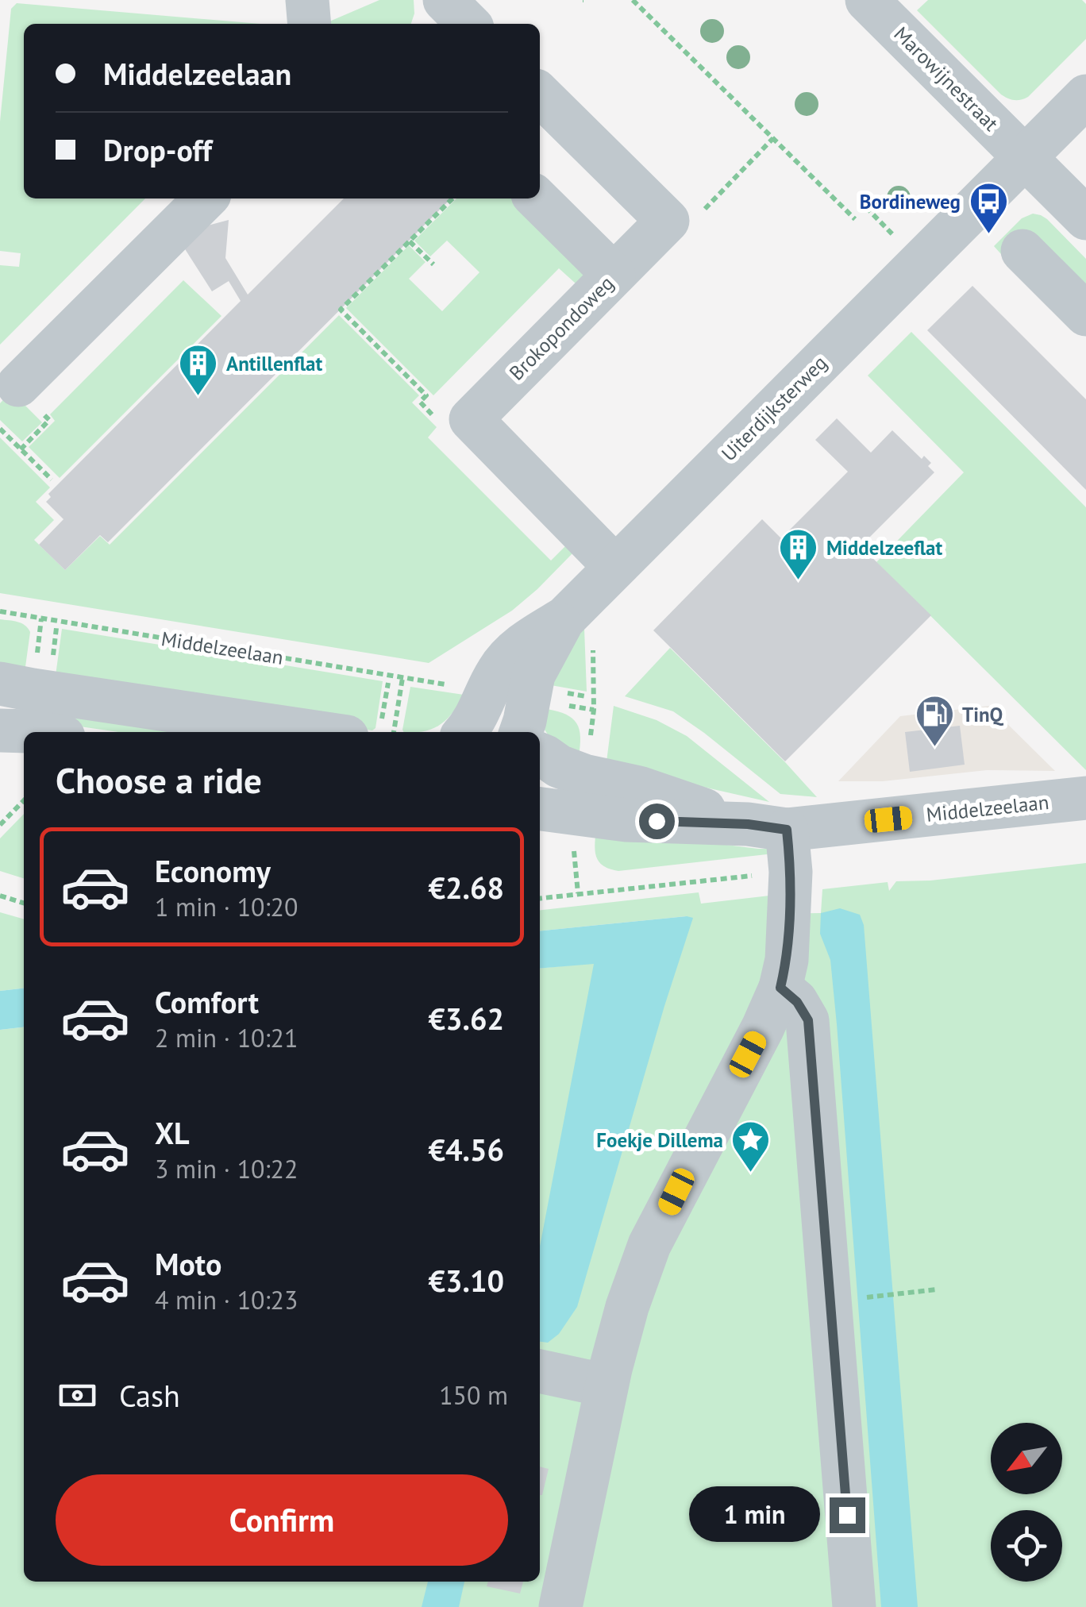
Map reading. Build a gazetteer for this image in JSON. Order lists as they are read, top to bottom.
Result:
{
  "streets": {
    "street": [
      "Marowijnestraat",
      "Brokopondoweg",
      "Uiterdijksterweg",
      "Middelzeelaan"
    ]
  },
  "crossings": [
    ["Marowijnestraat", "Uiterdijksterweg"],
    ["Brokopondoweg", "Uiterdijksterweg"]
  ],
  "places": {
    "bus stop": ["Bordineweg"],
    "building": ["Antillenflat", "Middelzeeflat"],
    "fuel station": ["TinQ"],
    "place": ["Foekje Dillema"]
  },
  "north": "bottom left",
  "page": {
    "banner": ["Middelzeelaan", "Drop-off"],
    "heading": "Choose a ride",
    "list": [
      {
        "name": "Economy",
        "note": "1 min · 10:20",
        "value": "€2.68"
      },
      {
        "name": "Comfort",
        "note": "2 min · 10:21",
        "value": "€3.62"
      },
      {
        "name": "XL",
        "note": "3 min · 10:22",
        "value": "€4.56"
      },
      {
        "name": "Moto",
        "note": "4 min · 10:23",
        "value": "€3.10"
      }
    ],
    "pay": ["Cash", "150 m"],
    "buttons": "Confirm",
    "bubble": "1 min"
  }
}
